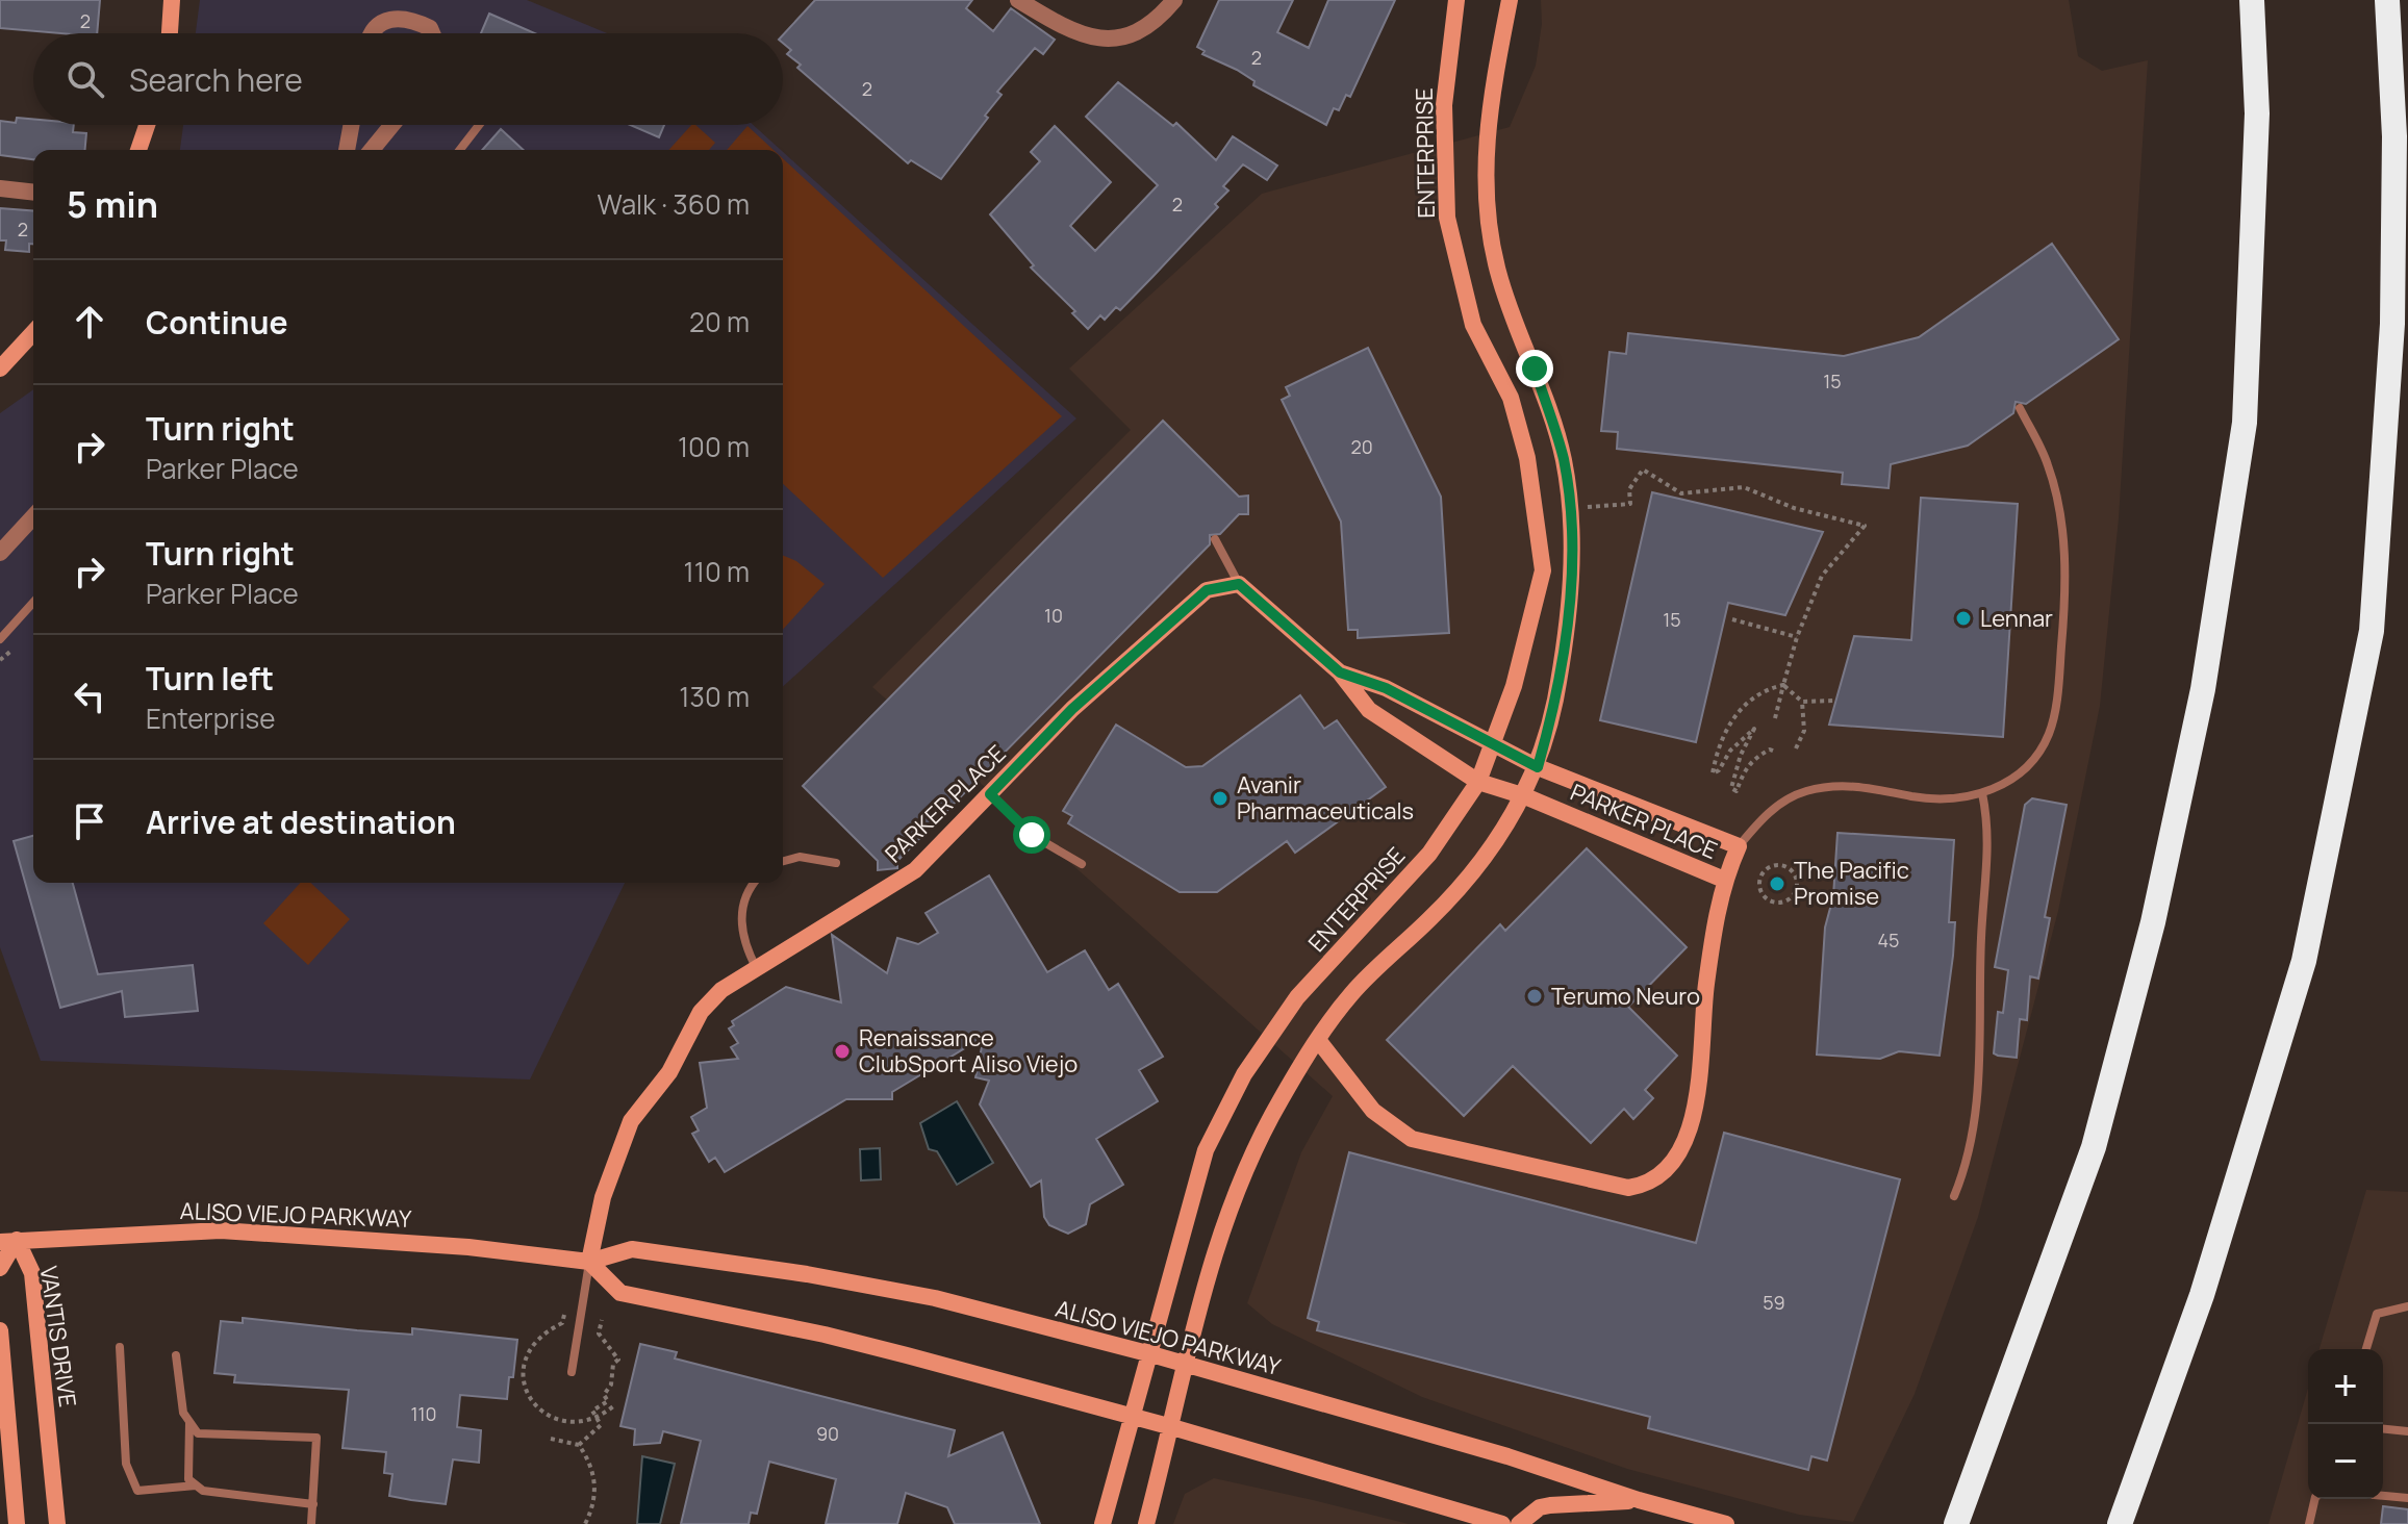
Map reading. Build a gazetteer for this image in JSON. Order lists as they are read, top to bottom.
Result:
{
  "streets": {
    "main road": [
      "ENTERPRISE",
      "PARKER PLACE",
      "ALISO VIEJO PARKWAY",
      "VANTIS DRIVE"
    ]
  },
  "crossings": [
    ["ENTERPRISE", "PARKER PLACE"],
    ["ENTERPRISE", "ALISO VIEJO PARKWAY"],
    ["PARKER PLACE", "ALISO VIEJO PARKWAY"],
    ["ALISO VIEJO PARKWAY", "VANTIS DRIVE"]
  ],
  "places": [
    "Lennar",
    "Avanir Pharmaceuticals",
    "The Pacific Promise",
    "Terumo Neuro",
    "Renaissance ClubSport Aliso Viejo"
  ],
  "house_numbers": [
    "2",
    "2",
    "2",
    "2",
    "2",
    "15",
    "20",
    "10",
    "15",
    "45",
    "59",
    "110",
    "90"
  ],
  "page": {
    "search": "Search here",
    "heading": ["5 min", "Walk · 360 m"],
    "list": [
      ["Continue", "20 m"],
      ["Turn right", "Parker Place", "100 m"],
      ["Turn right", "Parker Place", "110 m"],
      ["Turn left", "Enterprise", "130 m"],
      "Arrive at destination"
    ],
    "map_buttons": ["+", "−"]
  }
}
